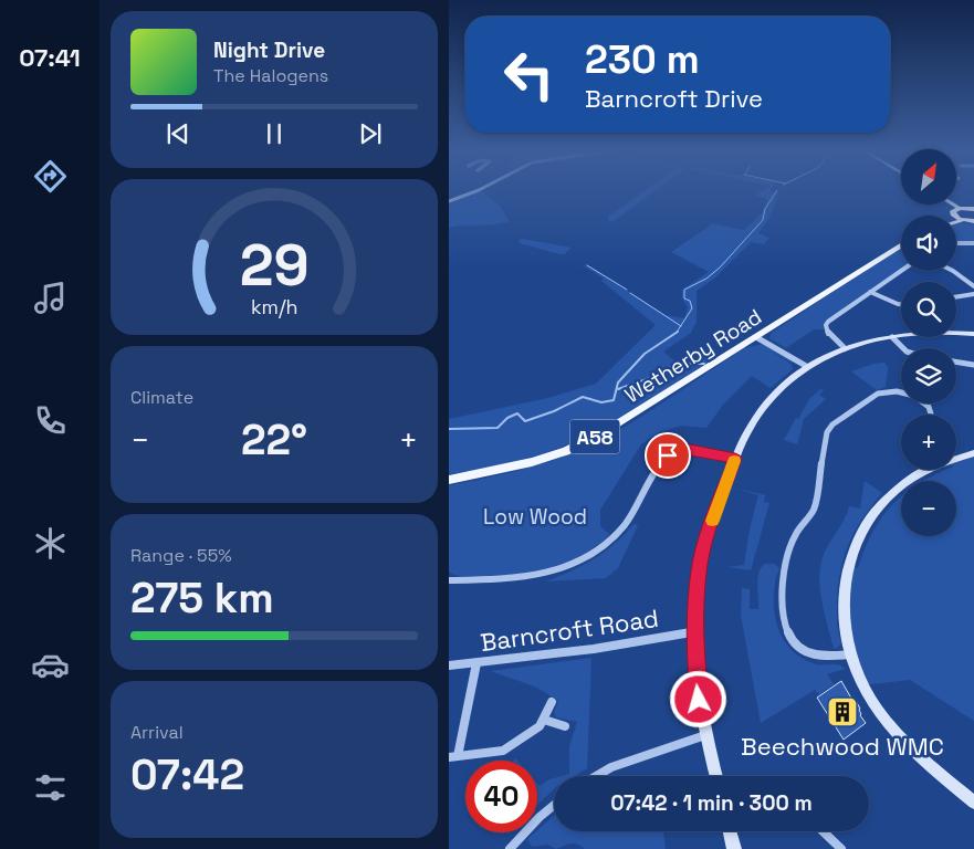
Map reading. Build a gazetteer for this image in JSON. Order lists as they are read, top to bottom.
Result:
{
  "streets": {
    "main road": ["Wetherby Road", "A58"],
    "street": ["Barncroft Road"]
  },
  "parks": ["Low Wood"],
  "places": {
    "building": ["Beechwood WMC"]
  },
  "north": "top right",
  "page": {
    "tabs": "07:41",
    "turn": ["230 m", "Barncroft Drive"],
    "song": ["Night Drive", "The Halogens"],
    "map_buttons": ["+", "−"],
    "tile": [
      "Climate",
      ["Range · 55%", "275 km"],
      ["Arrival", "07:42"]
    ],
    "heat": ["−", "22°", "+"],
    "limit": "40",
    "trip": "07:42 · 1 min · 300 m",
    "gauge": ["29", "km/h"]
  }
}
